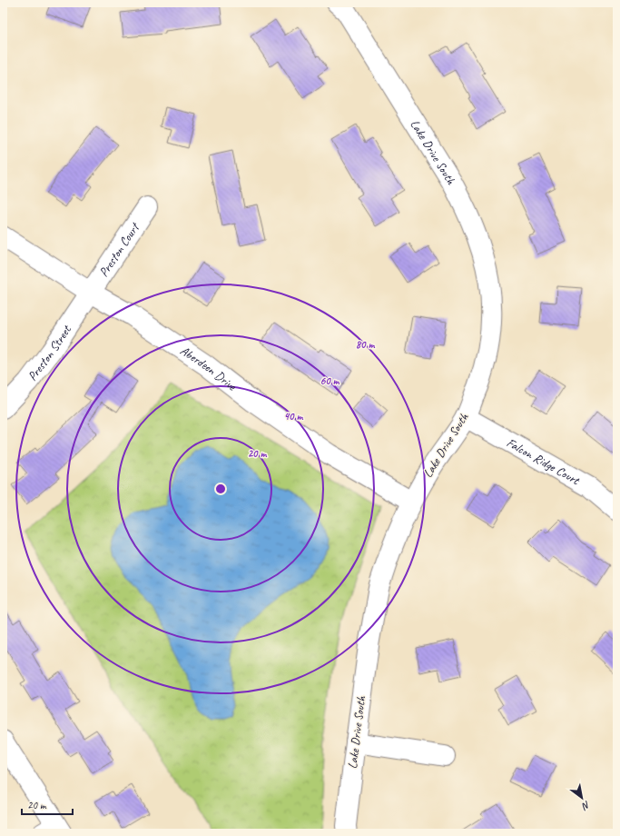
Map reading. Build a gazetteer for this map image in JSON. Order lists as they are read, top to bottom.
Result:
{
  "streets": {
    "street": [
      "Lake Drive South",
      "Preston Court",
      "Preston Street",
      "Aberdeen Drive",
      "Falcon Ridge Court"
    ]
  },
  "crossings": [
    ["Lake Drive South", "Aberdeen Drive"],
    ["Lake Drive South", "Falcon Ridge Court"],
    ["Preston Court", "Preston Street"],
    ["Preston Court", "Aberdeen Drive"],
    ["Preston Street", "Aberdeen Drive"]
  ],
  "scale_bar": "20 m",
  "north": "bottom right",
  "rings": [
    "80 m",
    "60 m",
    "40 m",
    "20 m"
  ]
}
